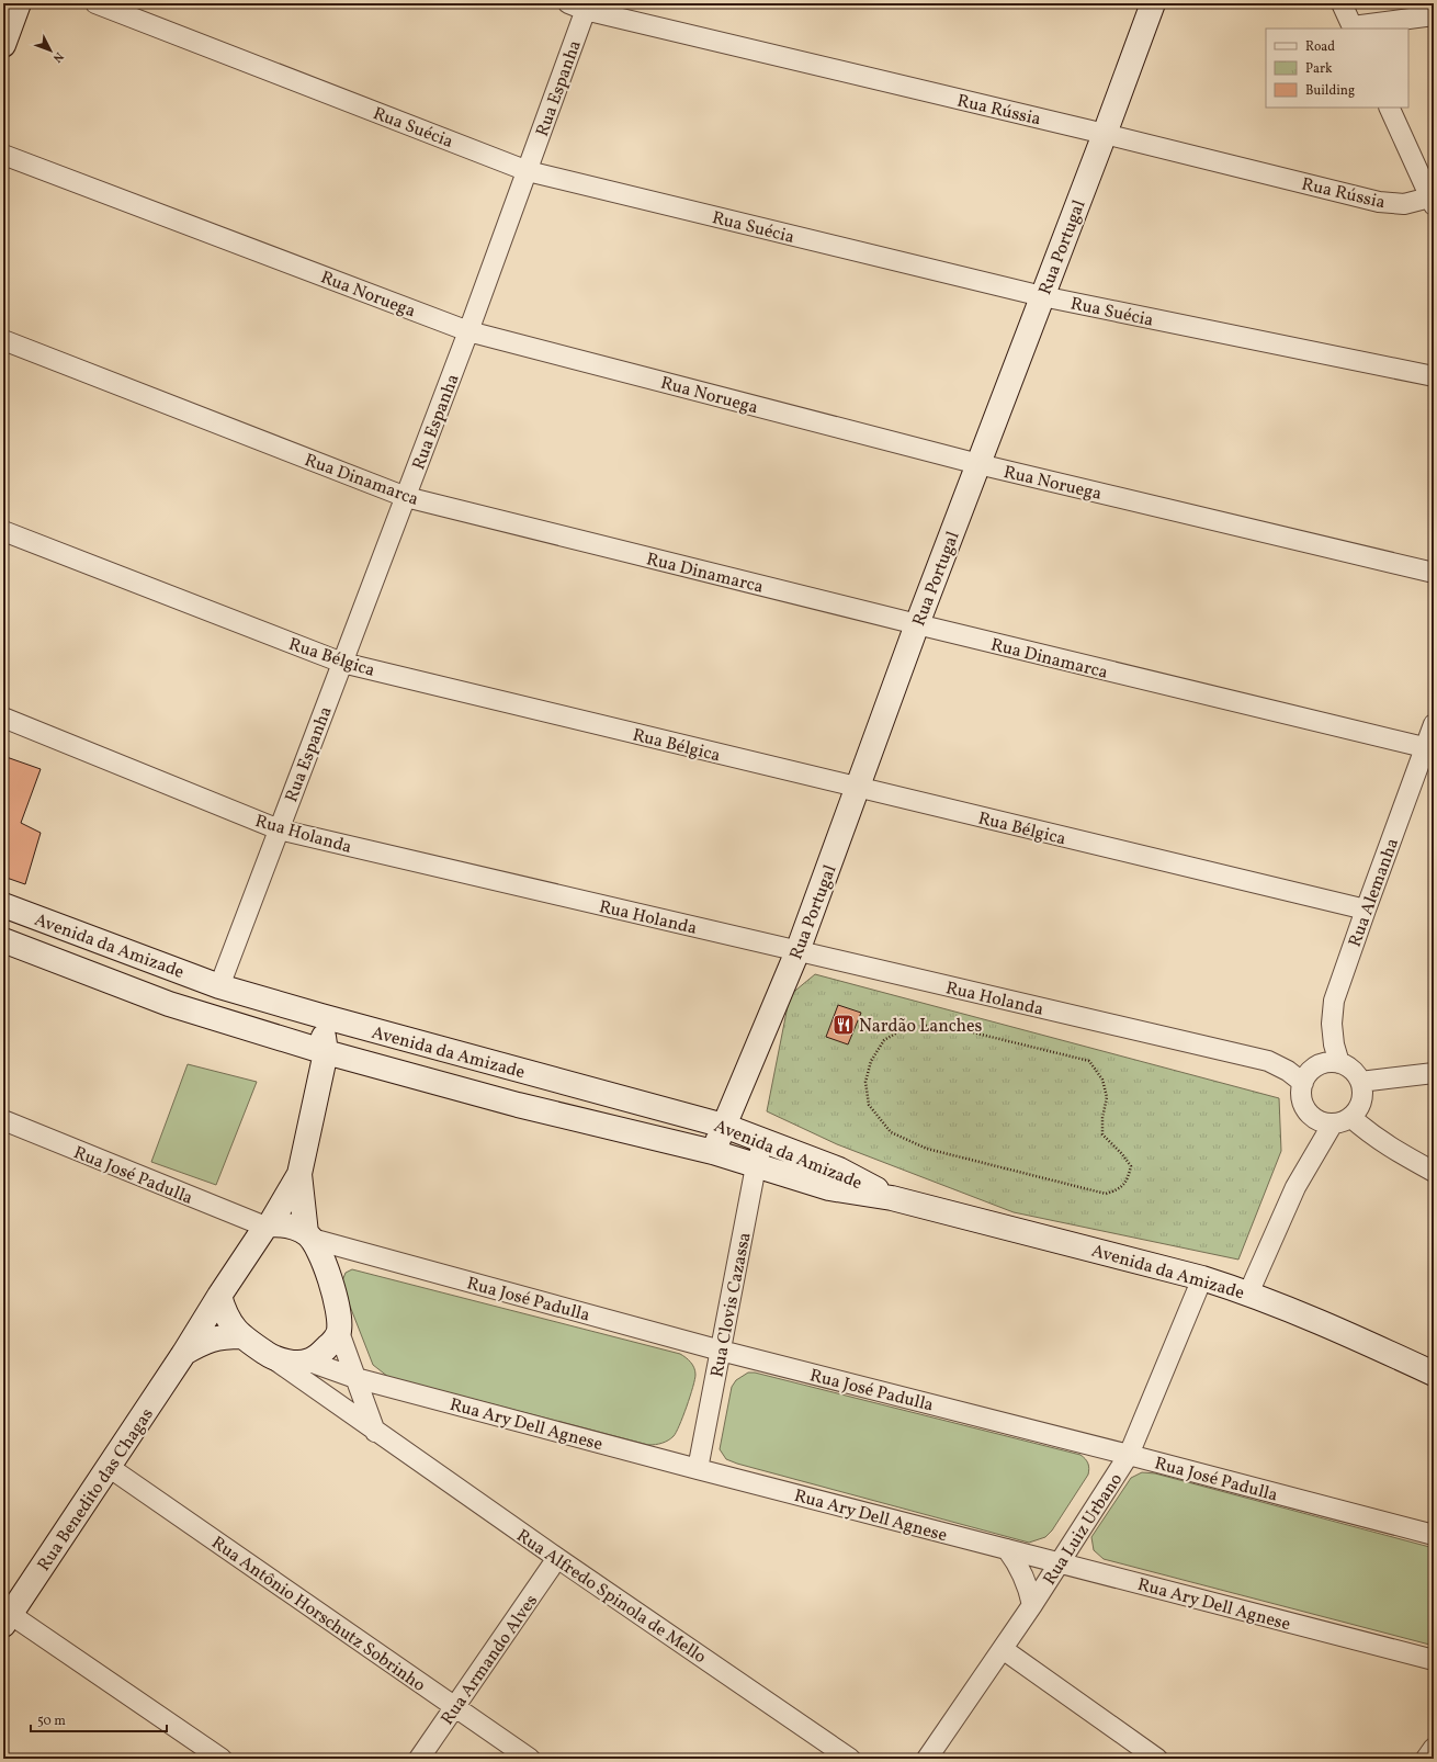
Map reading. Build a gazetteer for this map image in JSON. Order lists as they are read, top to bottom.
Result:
{
  "streets": {
    "main road": ["Rua Portugal", "Avenida da Amizade", "Rua Benedito das Chagas"],
    "street": [
      "Rua Espanha",
      "Rua Rússia",
      "Rua Suécia",
      "Rua Noruega",
      "Rua Dinamarca",
      "Rua Bélgica",
      "Rua Holanda",
      "Rua Alemanha",
      "Rua José Padulla",
      "Rua Clovis Cazassa",
      "Rua Ary Dell Agnese",
      "Rua Luiz Urbano",
      "Rua Alfredo Spinola de Mello",
      "Rua Antônio Horschutz Sobrinho",
      "Rua Armando Alves"
    ]
  },
  "crossings": [
    ["Rua Espanha", "Rua Rússia"],
    ["Rua Espanha", "Rua Suécia"],
    ["Rua Espanha", "Rua Noruega"],
    ["Rua Espanha", "Rua Dinamarca"],
    ["Rua Espanha", "Rua Bélgica"],
    ["Rua Espanha", "Rua Holanda"],
    ["Rua Espanha", "Avenida da Amizade"],
    ["Rua Rússia", "Rua Portugal"],
    ["Rua Suécia", "Rua Portugal"],
    ["Rua Portugal", "Rua Noruega"],
    ["Rua Portugal", "Rua Dinamarca"],
    ["Rua Portugal", "Rua Bélgica"],
    ["Rua Portugal", "Rua Holanda"],
    ["Rua Portugal", "Avenida da Amizade"],
    ["Rua Dinamarca", "Rua Alemanha"],
    ["Rua Bélgica", "Rua Alemanha"],
    ["Rua Holanda", "Rua Alemanha"],
    ["Avenida da Amizade", "Rua Clovis Cazassa"],
    ["Avenida da Amizade", "Rua Luiz Urbano"],
    ["Rua José Padulla", "Rua Clovis Cazassa"],
    ["Rua José Padulla", "Rua Ary Dell Agnese"],
    ["Rua José Padulla", "Rua Benedito das Chagas"],
    ["Rua José Padulla", "Rua Luiz Urbano"],
    ["Rua José Padulla", "Rua Alfredo Spinola de Mello"],
    ["Rua Clovis Cazassa", "Rua Ary Dell Agnese"],
    ["Rua Ary Dell Agnese", "Rua Benedito das Chagas"],
    ["Rua Ary Dell Agnese", "Rua Luiz Urbano"],
    ["Rua Ary Dell Agnese", "Rua Alfredo Spinola de Mello"],
    ["Rua Benedito das Chagas", "Rua Alfredo Spinola de Mello"],
    ["Rua Benedito das Chagas", "Rua Antônio Horschutz Sobrinho"],
    ["Rua Alfredo Spinola de Mello", "Rua Armando Alves"],
    ["Rua Antônio Horschutz Sobrinho", "Rua Armando Alves"]
  ],
  "places": {
    "restaurant": ["Nardão Lanches"]
  },
  "legend": ["Road", "Park", "Building"],
  "scale_bar": "50 m",
  "north": "bottom right"
}
